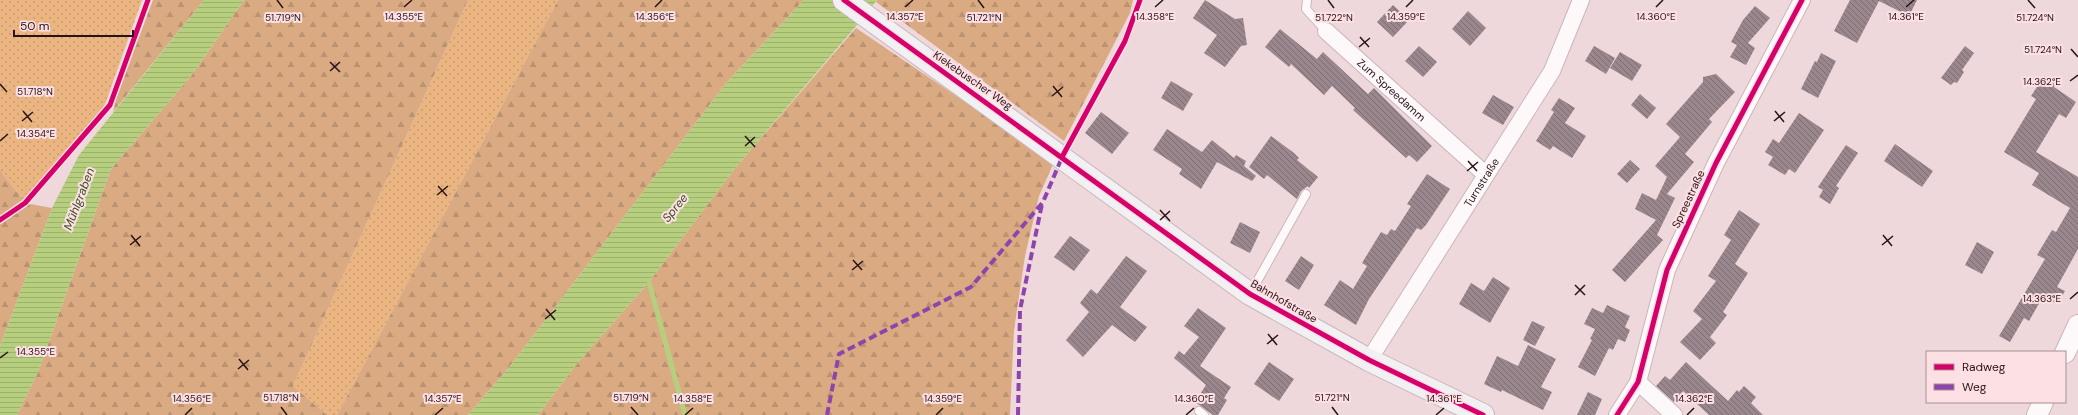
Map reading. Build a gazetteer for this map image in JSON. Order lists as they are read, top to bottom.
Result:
{
  "streets": {
    "main road": ["Kiekebuscher Weg", "Bahnhofstraße"],
    "street": ["Zum Spreedamm", "Turnstraße", "Spreestraße"]
  },
  "crossings": [
    ["Kiekebuscher Weg", "Bahnhofstraße"],
    ["Zum Spreedamm", "Turnstraße"],
    ["Turnstraße", "Bahnhofstraße"]
  ],
  "water": ["Mühlgraben", "Spree"],
  "legend": ["Radweg", "Weg"],
  "scale_bar": "50 m",
  "coordinates": [
    "14.355°E",
    "14.356°E",
    "14.357°E",
    "14.358°E",
    "14.359°E",
    "14.360°E",
    "14.361°E",
    "51.719°N",
    "51.721°N",
    "51.722°N",
    "51.724°N",
    "14.362°E",
    "51.718°N",
    "14.354°E",
    "14.363°E"
  ]
}
